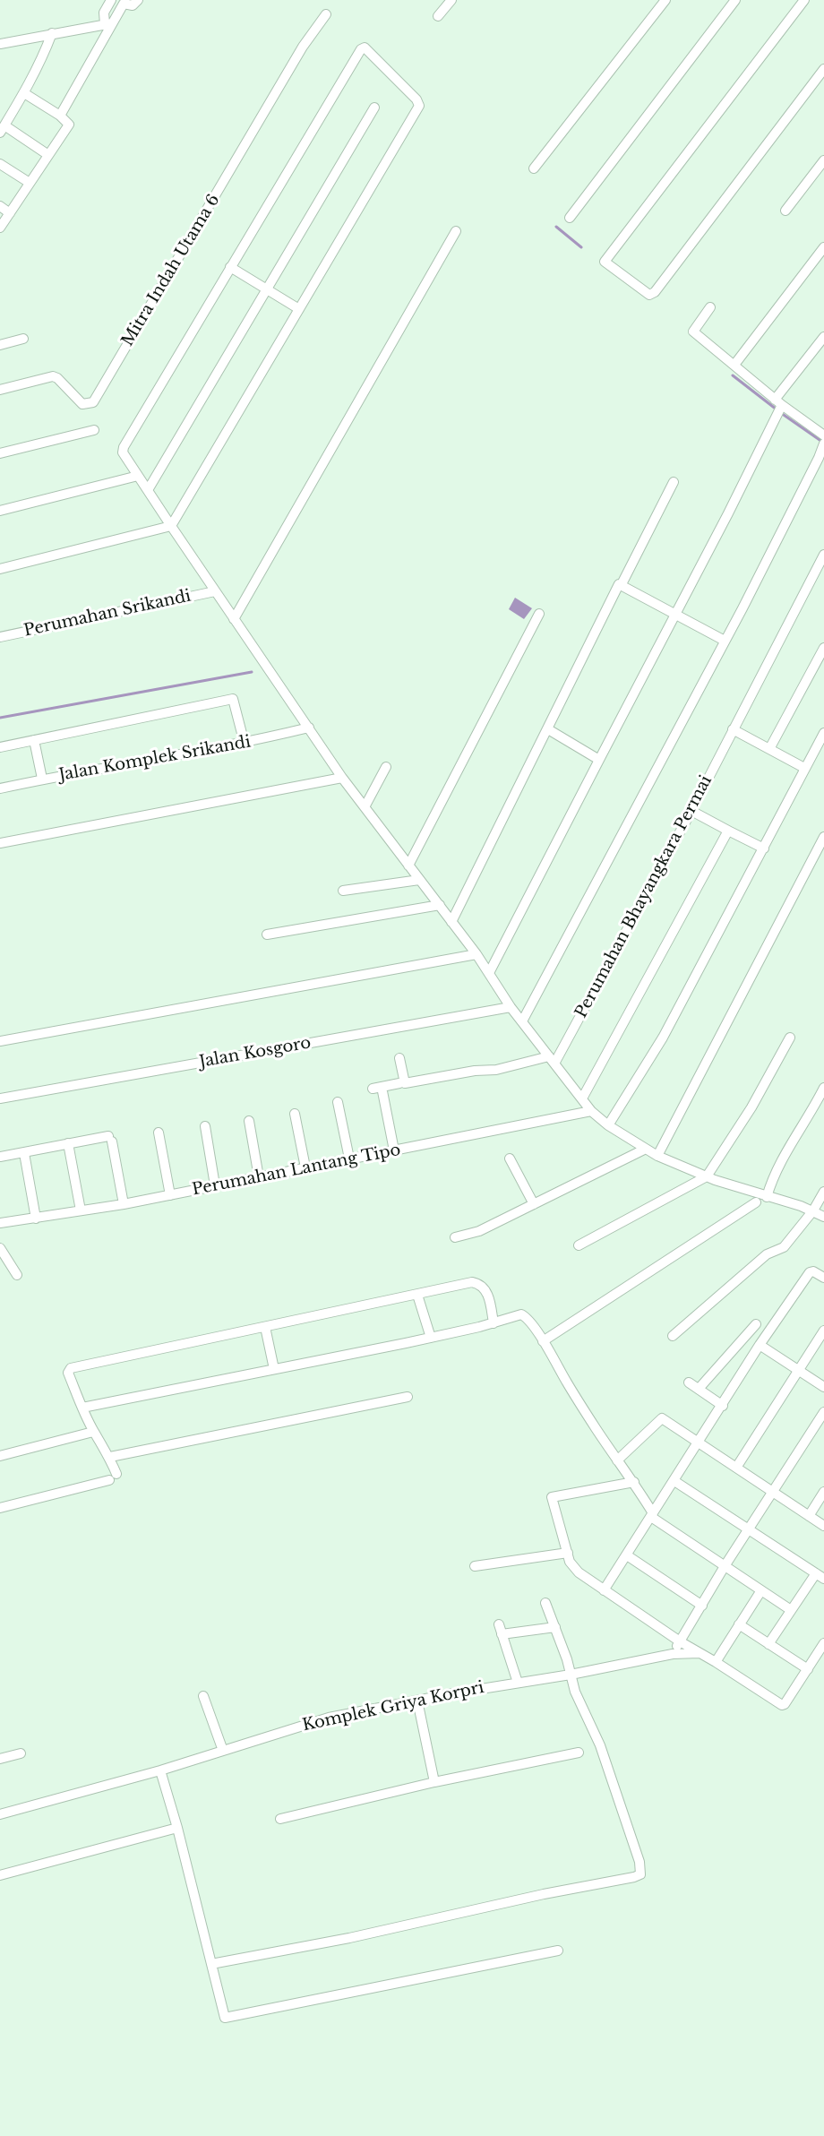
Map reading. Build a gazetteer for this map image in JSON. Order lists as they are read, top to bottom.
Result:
{
  "streets": {
    "street": [
      "Mitra Indah Utama 6",
      "Perumahan Srikandi",
      "Jalan Komplek Srikandi",
      "Perumahan Bhayangkara Permai",
      "Jalan Kosgoro",
      "Perumahan Lantang Tipo",
      "Komplek Griya Korpri"
    ]
  }
}
